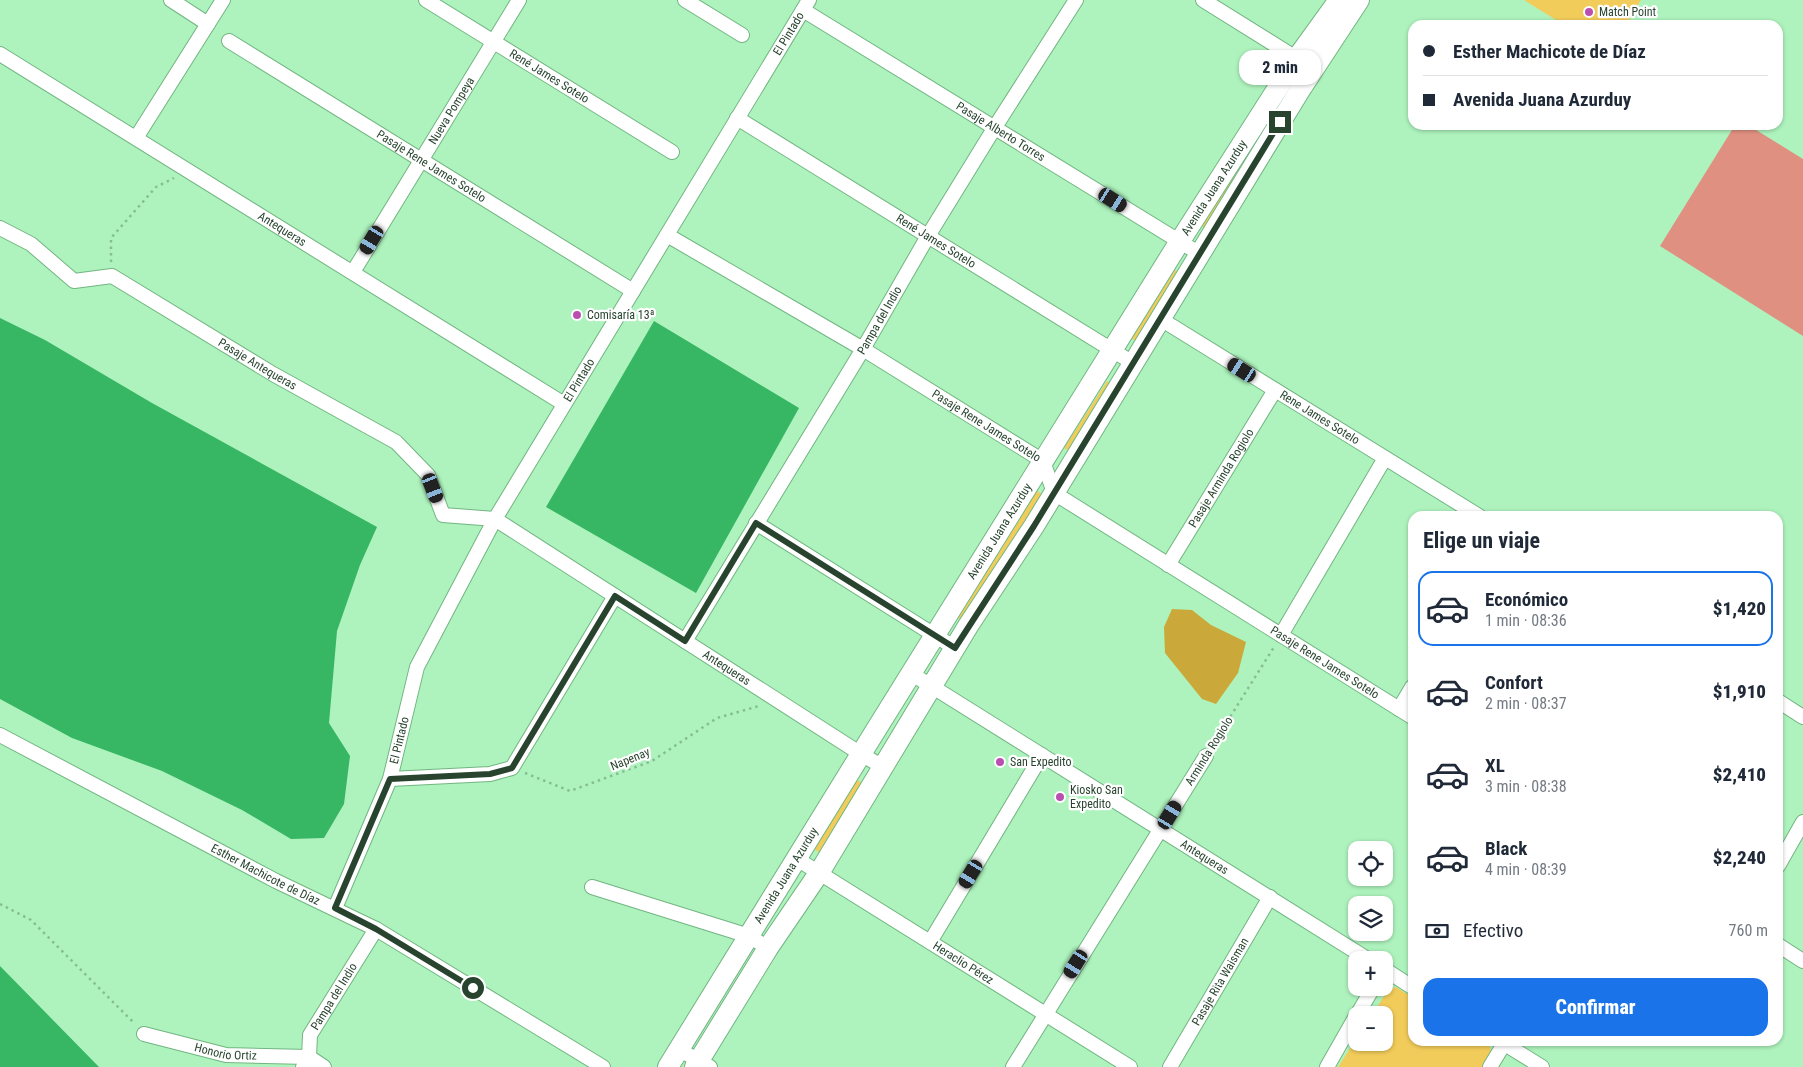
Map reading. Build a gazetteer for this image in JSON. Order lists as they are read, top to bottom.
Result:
{
  "streets": {
    "main road": ["Avenida Juana Azurduy"],
    "street": [
      "El Pintado",
      "René James Sotelo",
      "Nueva Pompeya",
      "Pasaje Alberto Torres",
      "Pasaje Rene James Sotelo",
      "Antequeras",
      "Pampa del Indio",
      "Pasaje Antequeras",
      "Rene James Sotelo",
      "Pasaje Arminda Rogiolo",
      "Arminda Rogiolo",
      "Esther Machicote de Díaz",
      "Heraclio Pérez",
      "Pasaje Rita Waisman",
      "Honorio Ortiz"
    ],
    "path": ["Napenay"]
  },
  "crossings": [
    ["El Pintado", "René James Sotelo"],
    ["El Pintado", "Pasaje Alberto Torres"],
    ["El Pintado", "Pasaje Rene James Sotelo"],
    ["El Pintado", "Antequeras"],
    ["El Pintado", "Pasaje Antequeras"],
    ["El Pintado", "Esther Machicote de Díaz"],
    ["René James Sotelo", "Nueva Pompeya"],
    ["René James Sotelo", "Avenida Juana Azurduy"],
    ["René James Sotelo", "Pampa del Indio"],
    ["Nueva Pompeya", "Pasaje Rene James Sotelo"],
    ["Nueva Pompeya", "Antequeras"],
    ["Pasaje Alberto Torres", "Avenida Juana Azurduy"],
    ["Pasaje Alberto Torres", "Pampa del Indio"],
    ["Pasaje Rene James Sotelo", "Avenida Juana Azurduy"],
    ["Pasaje Rene James Sotelo", "Pampa del Indio"],
    ["Pasaje Rene James Sotelo", "Pasaje Arminda Rogiolo"],
    ["Pasaje Rene James Sotelo", "Arminda Rogiolo"],
    ["Avenida Juana Azurduy", "Antequeras"],
    ["Avenida Juana Azurduy", "Rene James Sotelo"],
    ["Avenida Juana Azurduy", "Heraclio Pérez"],
    ["Antequeras", "Pampa del Indio"],
    ["Antequeras", "Pasaje Antequeras"],
    ["Antequeras", "Arminda Rogiolo"],
    ["Antequeras", "Napenay"],
    ["Antequeras", "Pasaje Rita Waisman"],
    ["Pampa del Indio", "Esther Machicote de Díaz"],
    ["Pampa del Indio", "Honorio Ortiz"],
    ["Rene James Sotelo", "Pasaje Arminda Rogiolo"],
    ["Arminda Rogiolo", "Heraclio Pérez"]
  ],
  "places": [
    "Match Point",
    "Comisaría 13ª",
    "San Expedito",
    "Kiosko San Expedito"
  ],
  "page": {
    "banner": ["Esther Machicote de Díaz", "Avenida Juana Azurduy"],
    "bubble": "2 min",
    "heading": "Elige un viaje",
    "list": [
      {
        "name": "Económico",
        "note": "1 min · 08:36",
        "value": "$1,420"
      },
      {
        "name": "Confort",
        "note": "2 min · 08:37",
        "value": "$1,910"
      },
      {
        "name": "XL",
        "note": "3 min · 08:38",
        "value": "$2,410"
      },
      {
        "name": "Black",
        "note": "4 min · 08:39",
        "value": "$2,240"
      }
    ],
    "map_buttons": ["+", "−"],
    "pay": ["Efectivo", "760 m"],
    "buttons": "Confirmar"
  }
}
